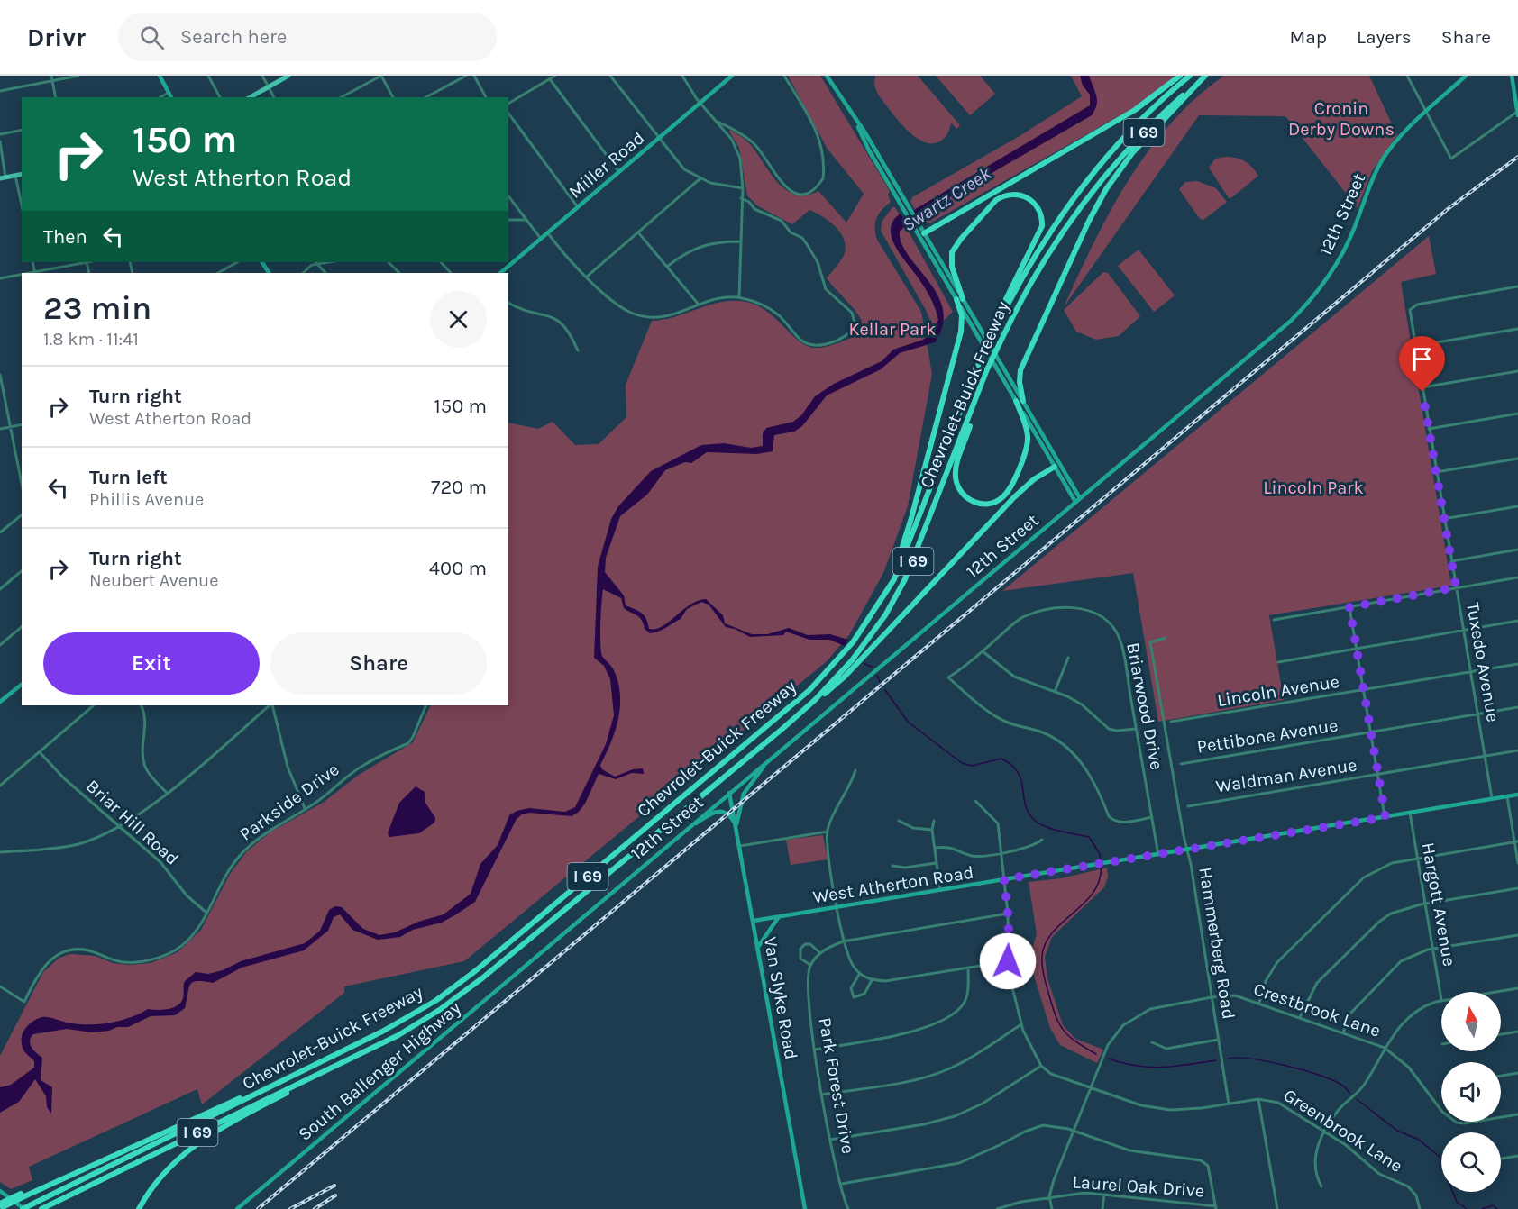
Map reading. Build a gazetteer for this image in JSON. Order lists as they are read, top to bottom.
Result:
{
  "streets": {
    "highway": ["I 69", "Chevrolet-Buick Freeway"],
    "street": [
      "Miller Road",
      "12th Street",
      "Tuxedo Avenue",
      "Lincoln Avenue",
      "Briarwood Drive",
      "Pettibone Avenue",
      "Waldman Avenue",
      "Parkside Drive",
      "Briar Hill Road",
      "West Atherton Road",
      "Hargott Avenue",
      "Hammerberg Road",
      "Van Slyke Road",
      "Crestbrook Lane",
      "South Ballenger Highway",
      "Park Forest Drive",
      "Greenbrook Lane",
      "Laurel Oak Drive"
    ]
  },
  "crossings": [
    ["12th Street", "Van Slyke Road"],
    ["12th Street", "South Ballenger Highway"],
    ["Tuxedo Avenue", "Lincoln Avenue"],
    ["Tuxedo Avenue", "Pettibone Avenue"],
    ["Tuxedo Avenue", "Waldman Avenue"],
    ["Tuxedo Avenue", "West Atherton Road"],
    ["Briarwood Drive", "West Atherton Road"],
    ["Parkside Drive", "Briar Hill Road"],
    ["West Atherton Road", "Hargott Avenue"],
    ["West Atherton Road", "Hammerberg Road"],
    ["West Atherton Road", "Van Slyke Road"],
    ["Hammerberg Road", "Crestbrook Lane"],
    ["Hammerberg Road", "Greenbrook Lane"],
    ["Crestbrook Lane", "Greenbrook Lane"],
    ["Crestbrook Lane", "Laurel Oak Drive"]
  ],
  "water": ["Swartz Creek"],
  "parks": ["Cronin Derby Downs", "Kellar Park", "Lincoln Park"],
  "north": "top",
  "page": {
    "header": "Drivr",
    "search": "Search here",
    "nav": ["Map", "Layers", "Share"],
    "turn": ["150 m", "West Atherton Road"],
    "then": "Then",
    "heading": ["23 min", "1.8 km · 11:41"],
    "list": [
      {
        "name": "Turn right",
        "note": "West Atherton Road",
        "value": "150 m"
      },
      {
        "name": "Turn left",
        "note": "Phillis Avenue",
        "value": "720 m"
      },
      {
        "name": "Turn right",
        "note": "Neubert Avenue",
        "value": "400 m"
      }
    ],
    "buttons": ["Exit", "Share"]
  }
}
